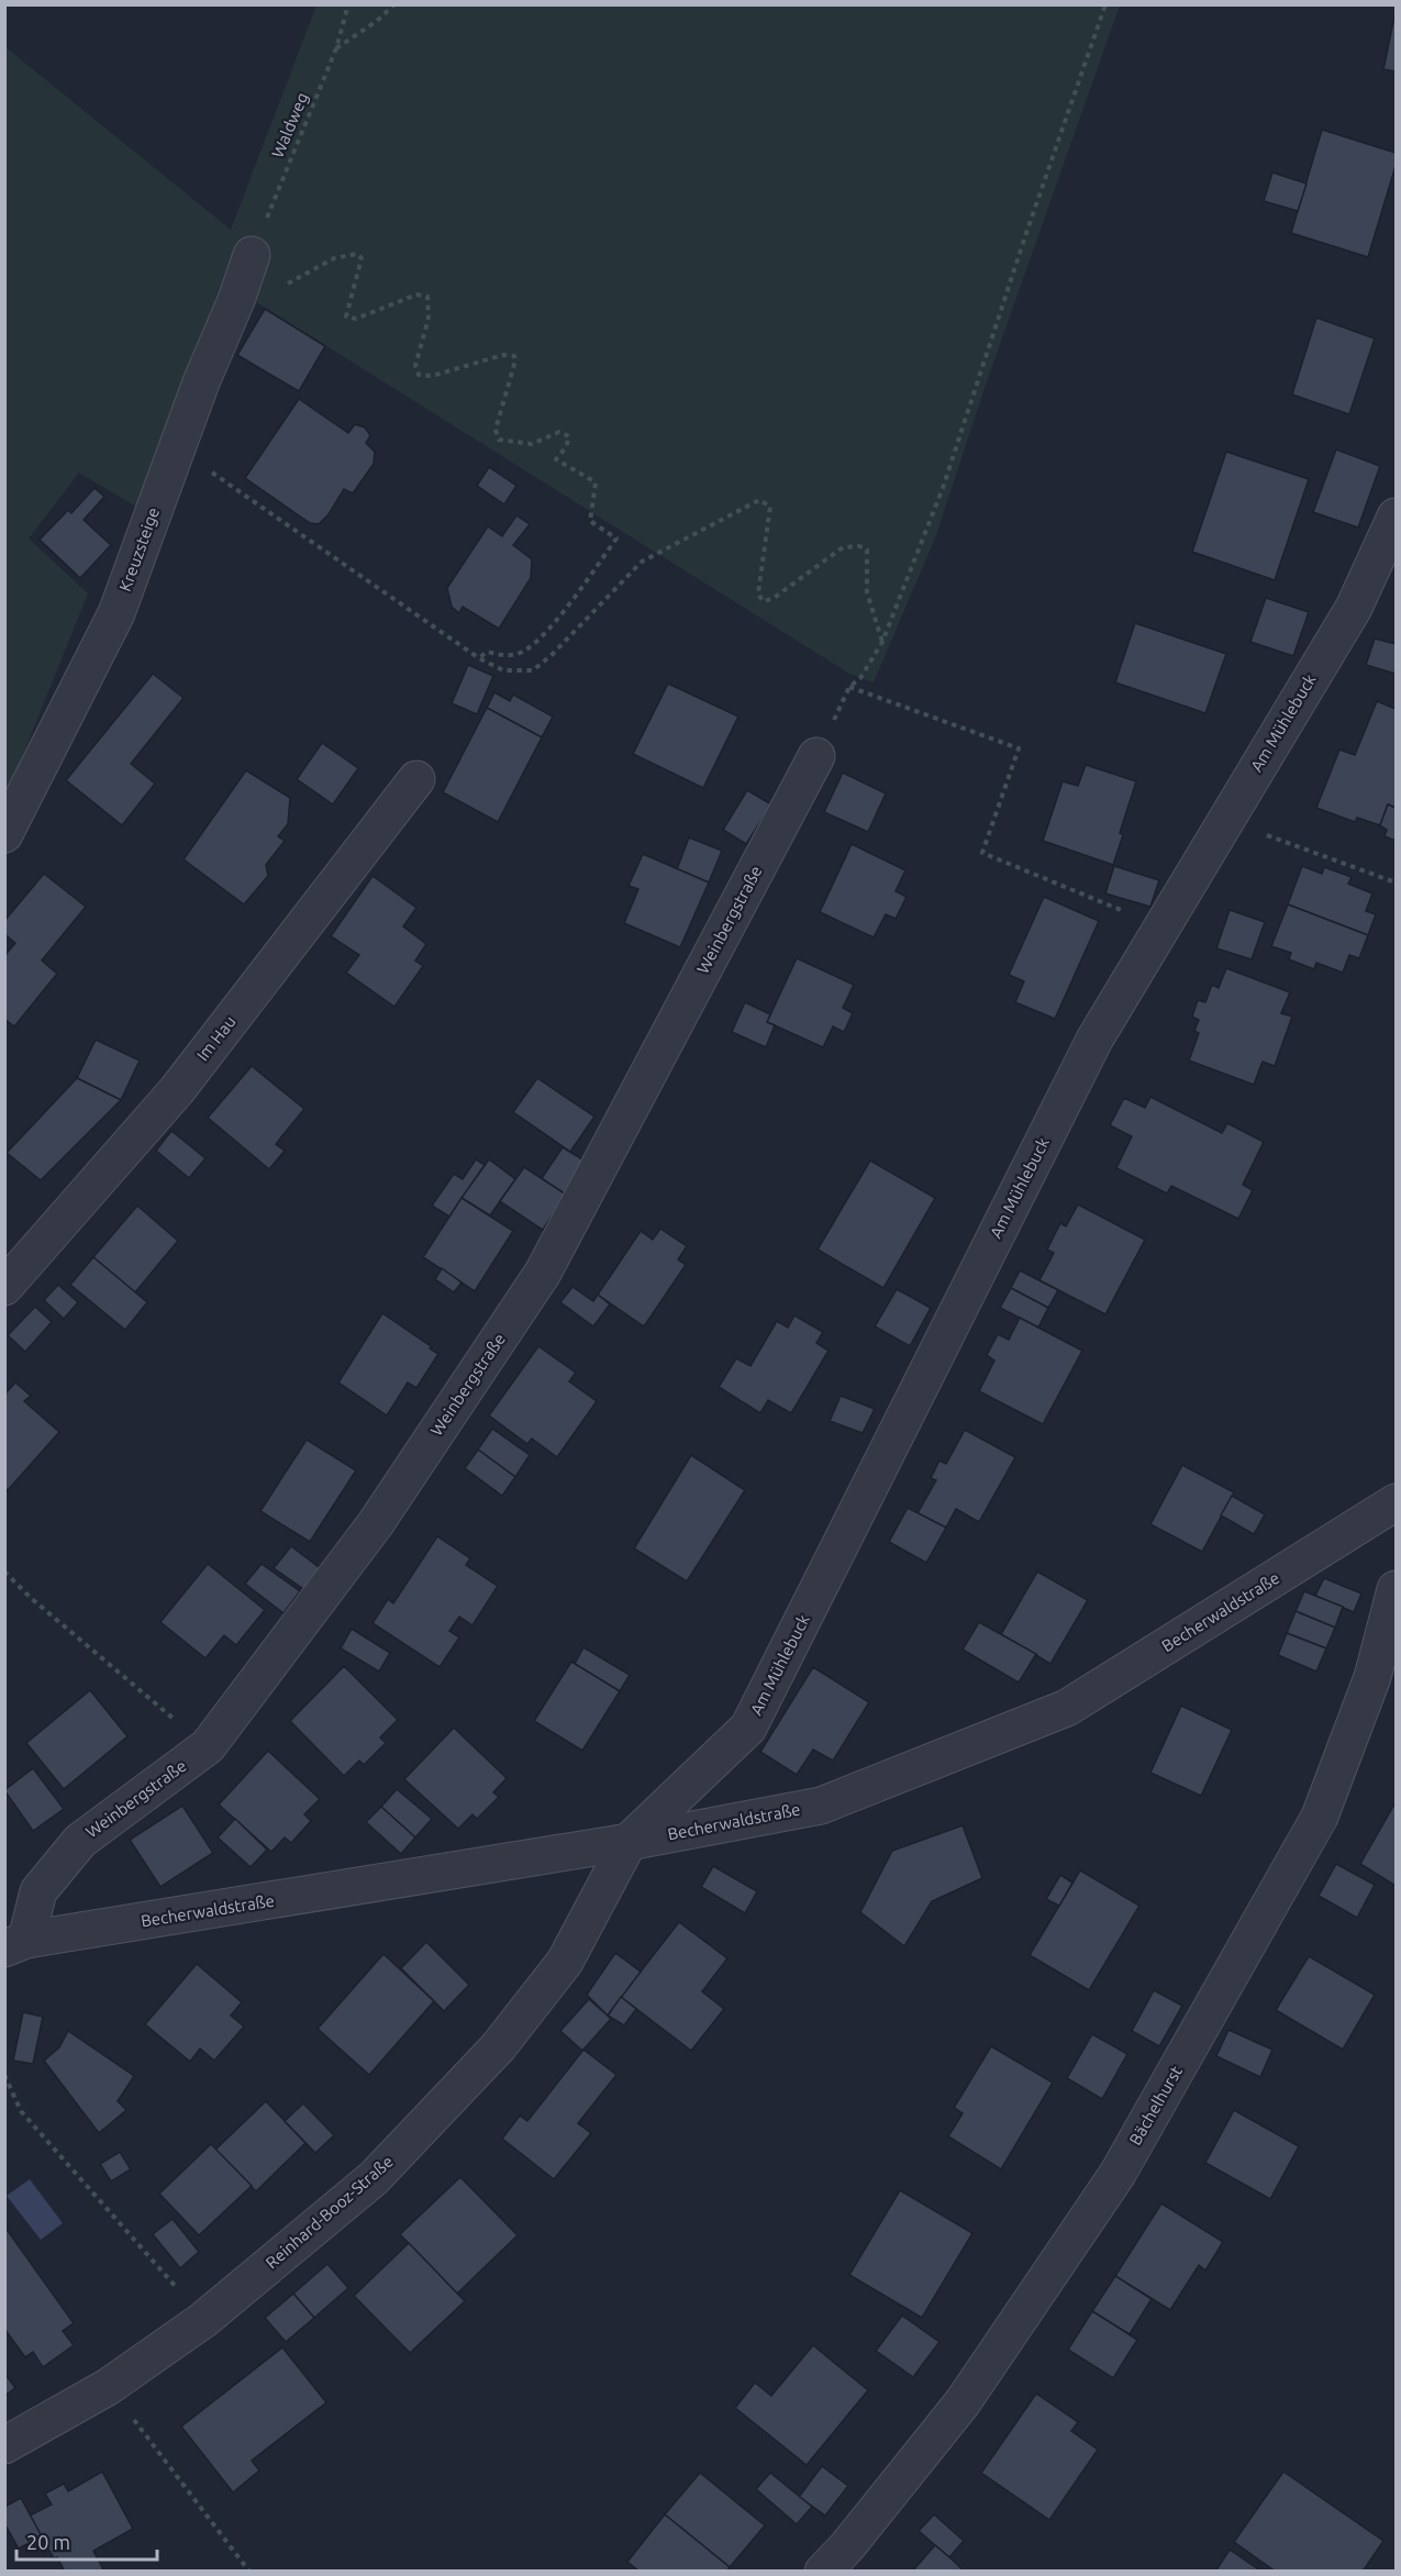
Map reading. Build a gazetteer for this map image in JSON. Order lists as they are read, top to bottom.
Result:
{
  "streets": {
    "street": [
      "Kreuzsteige",
      "Am Mühlebuck",
      "Weinbergstraße",
      "Im Hau",
      "Becherwaldstraße",
      "Bächelhurst",
      "Reinhard-Booz-Straße"
    ],
    "path": ["Waldweg"]
  },
  "crossings": [
    ["Waldweg", "Kreuzsteige"],
    ["Am Mühlebuck", "Becherwaldstraße"],
    ["Am Mühlebuck", "Reinhard-Booz-Straße"],
    ["Weinbergstraße", "Becherwaldstraße"],
    ["Becherwaldstraße", "Reinhard-Booz-Straße"]
  ],
  "scale_bar": "20 m"
}
